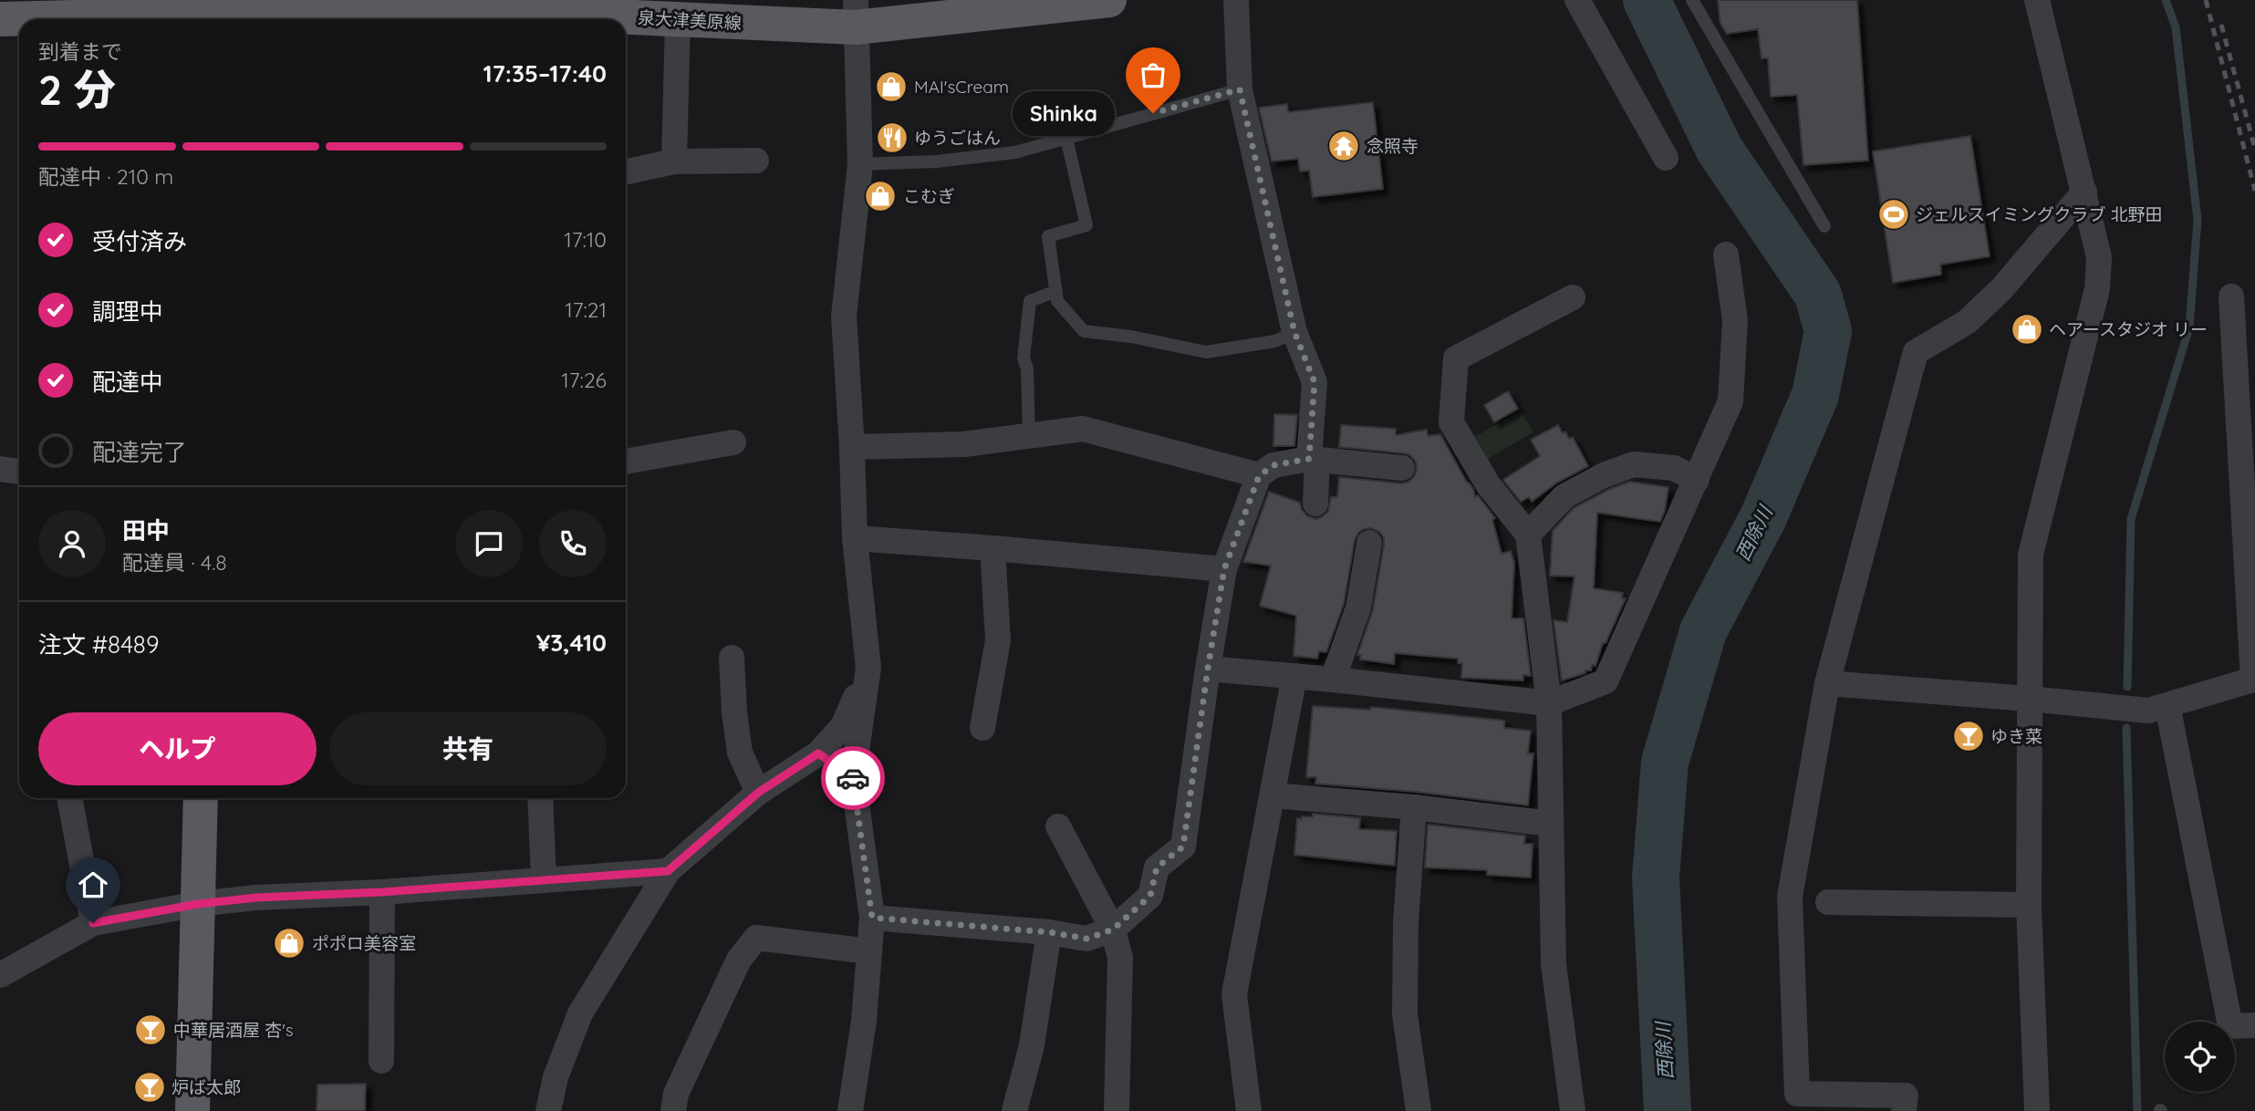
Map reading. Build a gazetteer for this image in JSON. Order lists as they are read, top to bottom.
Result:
{
  "streets": {
    "main road": ["泉大津美原線"]
  },
  "water": ["西除川"],
  "places": {
    "shop": [
      "MAI'sCream",
      "こむぎ",
      "ヘアースタジオ リー",
      "ポポロ美容室"
    ],
    "other": ["Shinka"],
    "restaurant": ["ゆうごはん"],
    "temple": ["念照寺"],
    "sports": ["ジェルスイミングクラブ 北野田"],
    "bar": ["ゆき菜", "中華居酒屋 杏's", "炉ば太郎"]
  },
  "page": {
    "heading": ["2 分", "到着まで", "17:35–17:40"],
    "panel": [
      "田中",
      "配達員 · 4.8",
      "注文 #8489",
      "¥3,410"
    ],
    "bubble": "Shinka",
    "bar": "配達中 · 210 m",
    "list": [
      ["受付済み", "17:10"],
      ["調理中", "17:21"],
      ["配達中", "17:26"],
      "配達完了"
    ],
    "buttons": ["ヘルプ", "共有"]
  }
}
